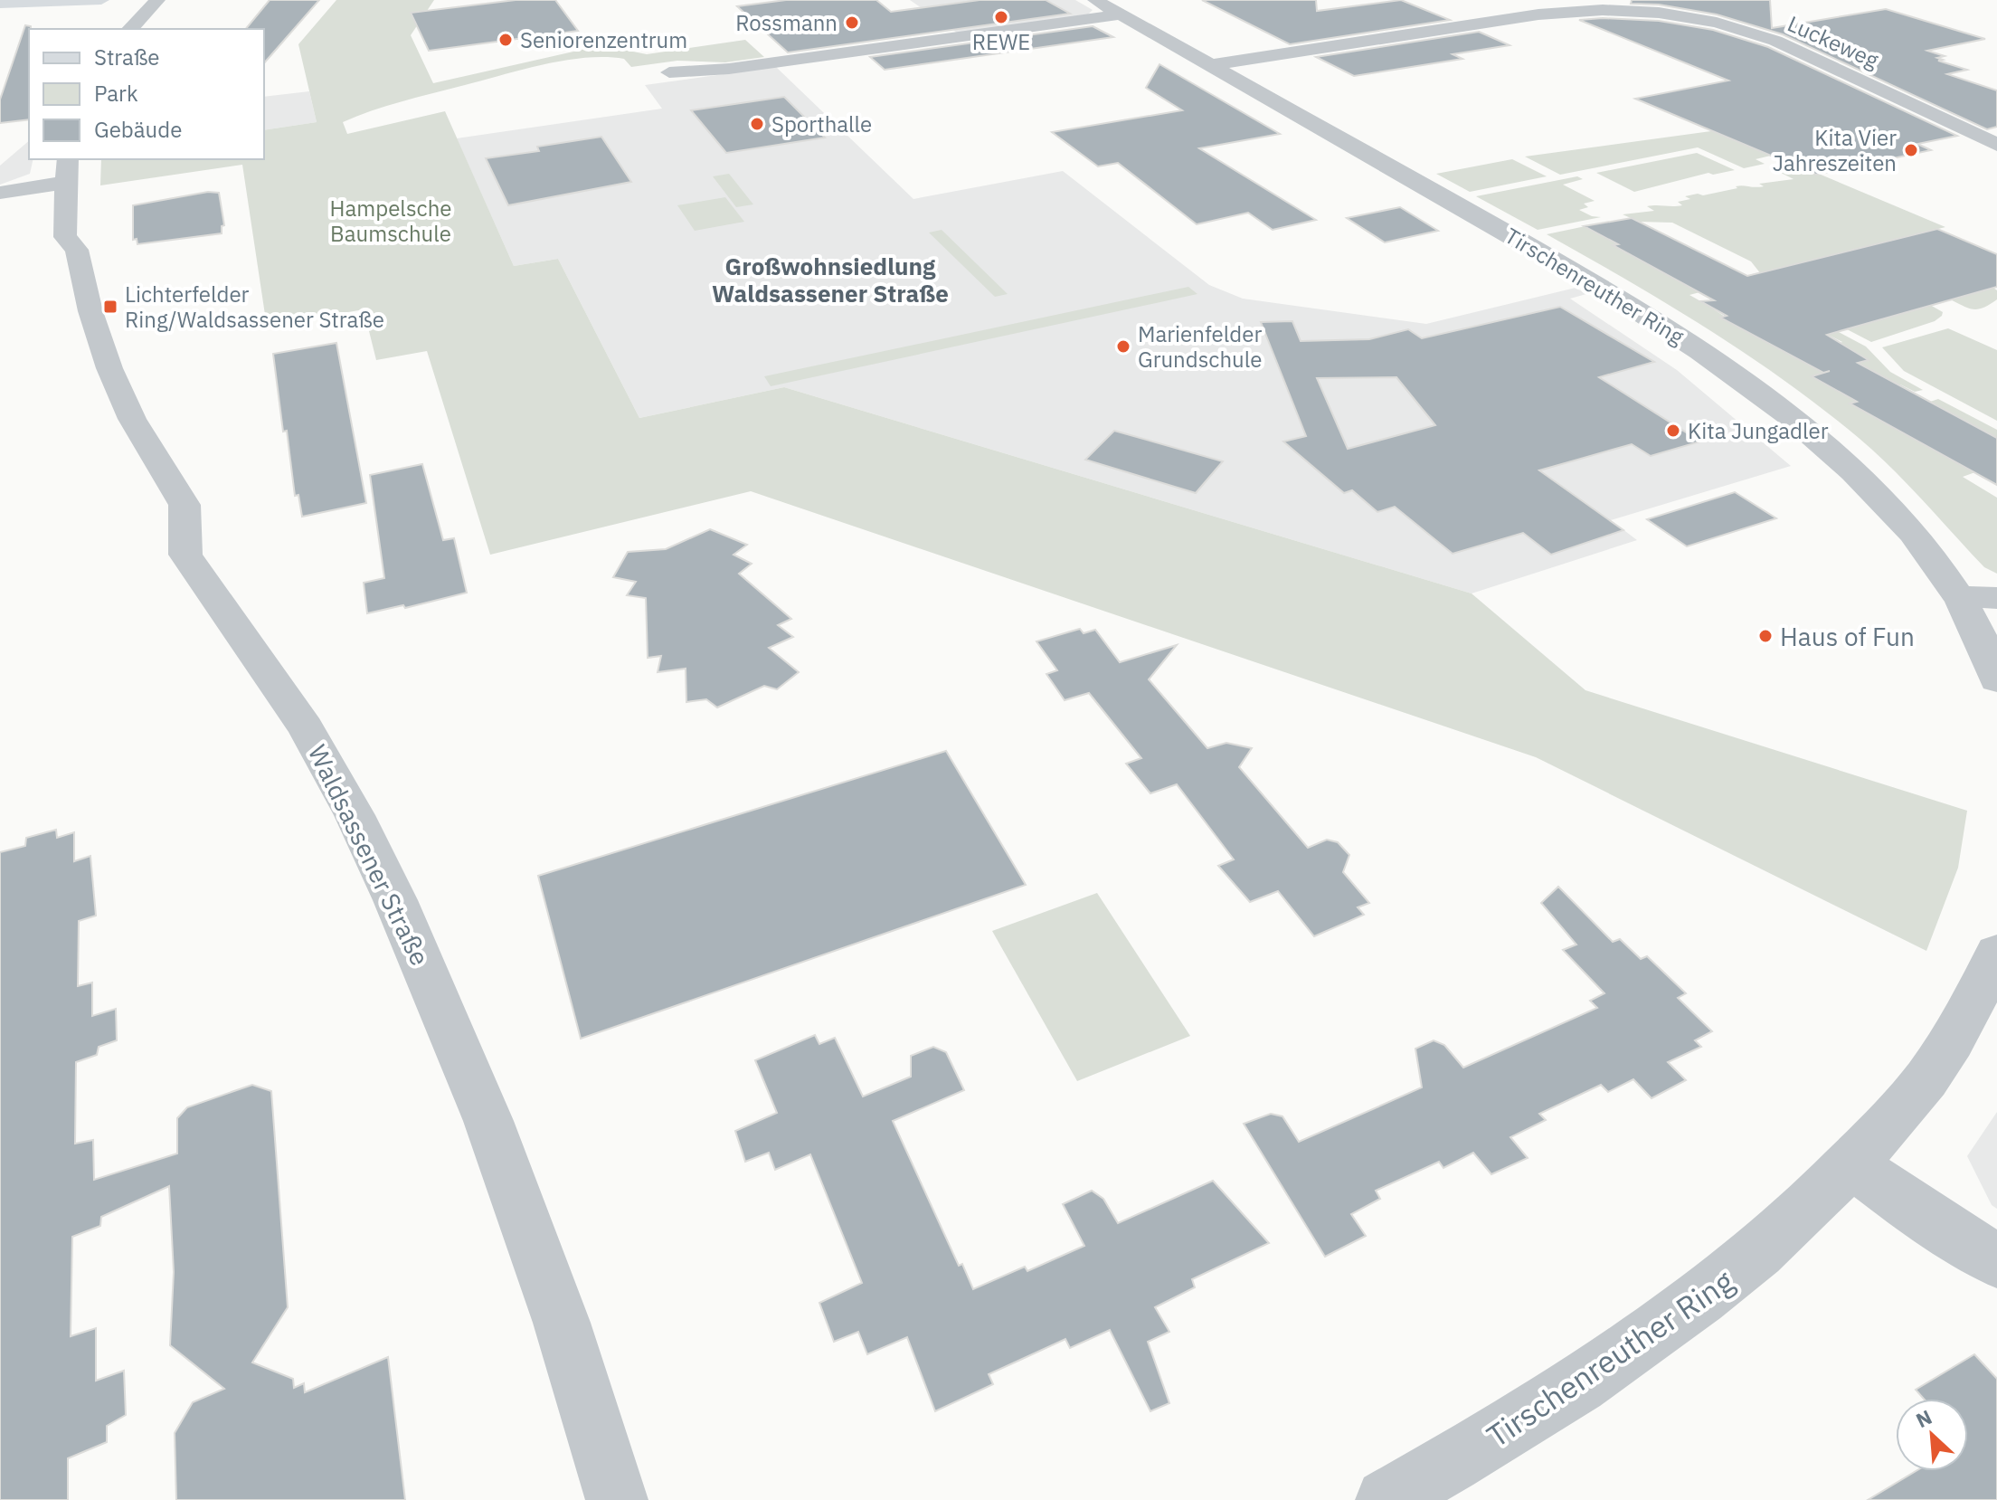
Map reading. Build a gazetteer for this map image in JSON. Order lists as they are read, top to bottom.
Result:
{
  "streets": {
    "street": ["Luckeweg", "Tirschenreuther Ring", "Waldsassener Straße"]
  },
  "crossings": [
    ["Luckeweg", "Tirschenreuther Ring"]
  ],
  "districts": ["Großwohnsiedlung Waldsassener Straße"],
  "parks": ["Hampelsche Baumschule"],
  "places": {
    "other": [
      "REWE",
      "Rossmann",
      "Seniorenzentrum",
      "Sporthalle",
      "Kita Vier Jahreszeiten",
      "Marienfelder Grundschule",
      "Kita Jungadler",
      "Haus of Fun"
    ],
    "transit": ["Lichterfelder Ring/Waldsassener Straße"]
  },
  "legend": ["Straße", "Park", "Gebäude"],
  "north": "top left"
}
